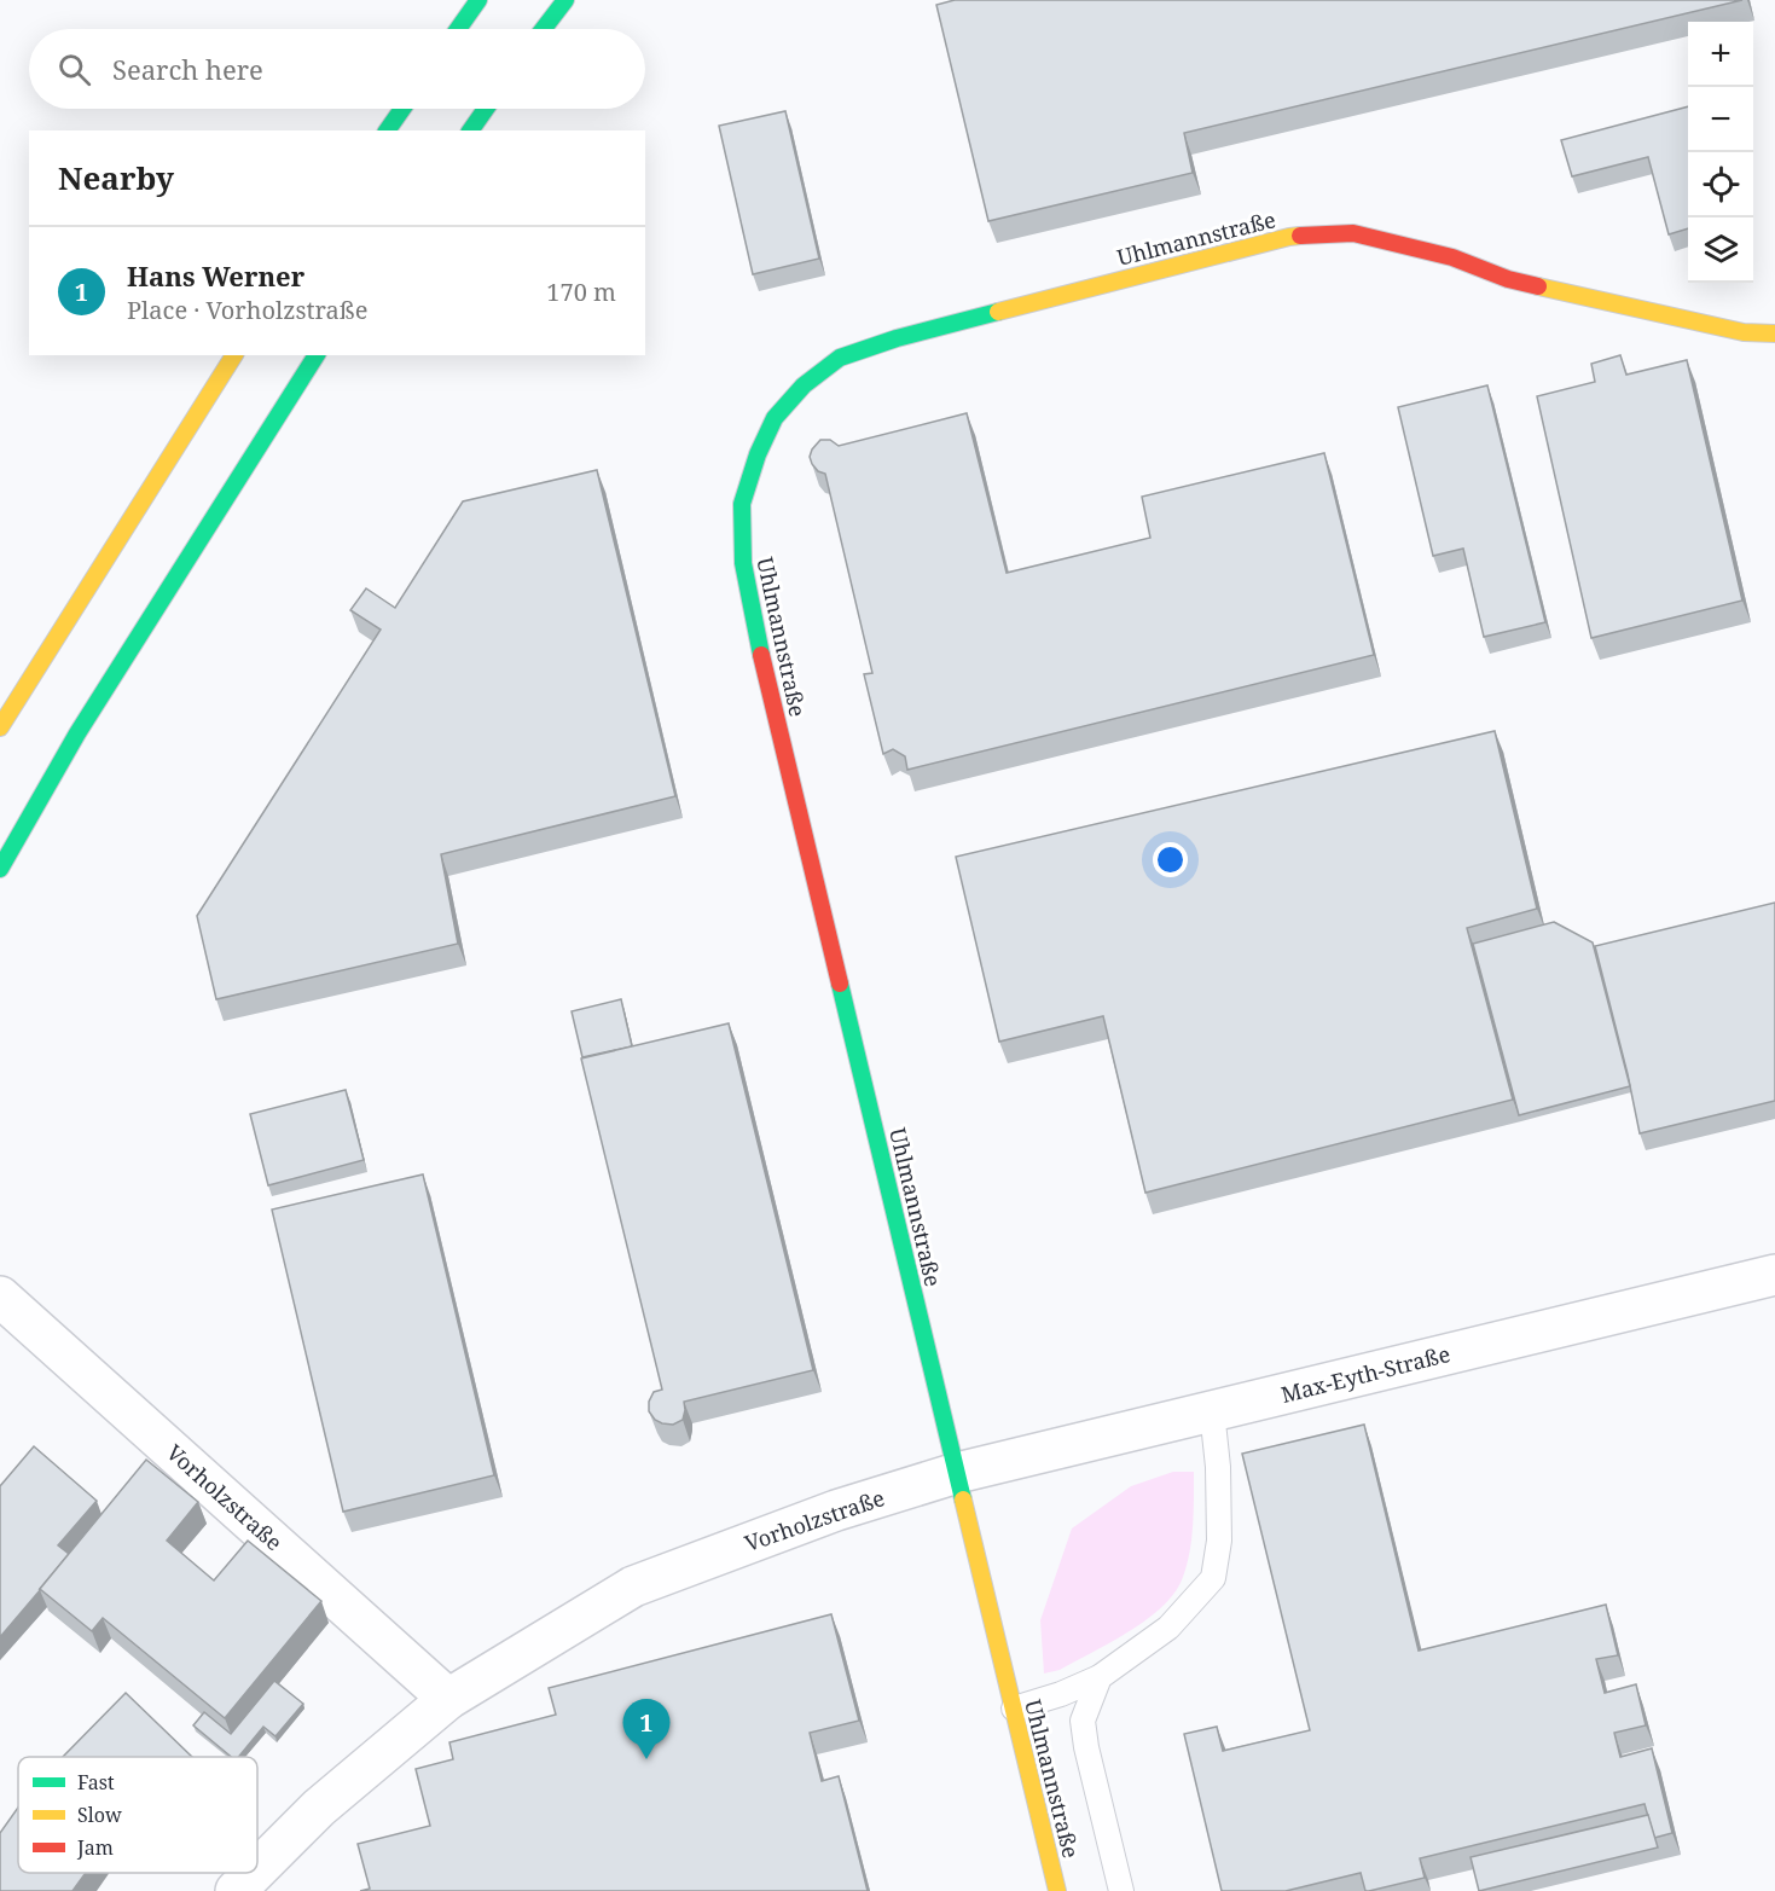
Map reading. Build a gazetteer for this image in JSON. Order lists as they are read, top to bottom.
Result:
{
  "streets": {
    "main road": ["Uhlmannstraße"],
    "street": ["Max-Eyth-Straße", "Vorholzstraße"]
  },
  "crossings": [
    ["Uhlmannstraße", "Max-Eyth-Straße"],
    ["Uhlmannstraße", "Vorholzstraße"],
    ["Max-Eyth-Straße", "Vorholzstraße"]
  ],
  "legend": ["Fast", "Slow", "Jam"],
  "page": {
    "map_buttons": ["+", "−"],
    "search": "Search here",
    "heading": "Nearby",
    "list": [
      {
        "mark": "1",
        "name": "Hans Werner",
        "note": "Place · Vorholzstraße",
        "value": "170 m"
      }
    ],
    "pins": "1"
  }
}
